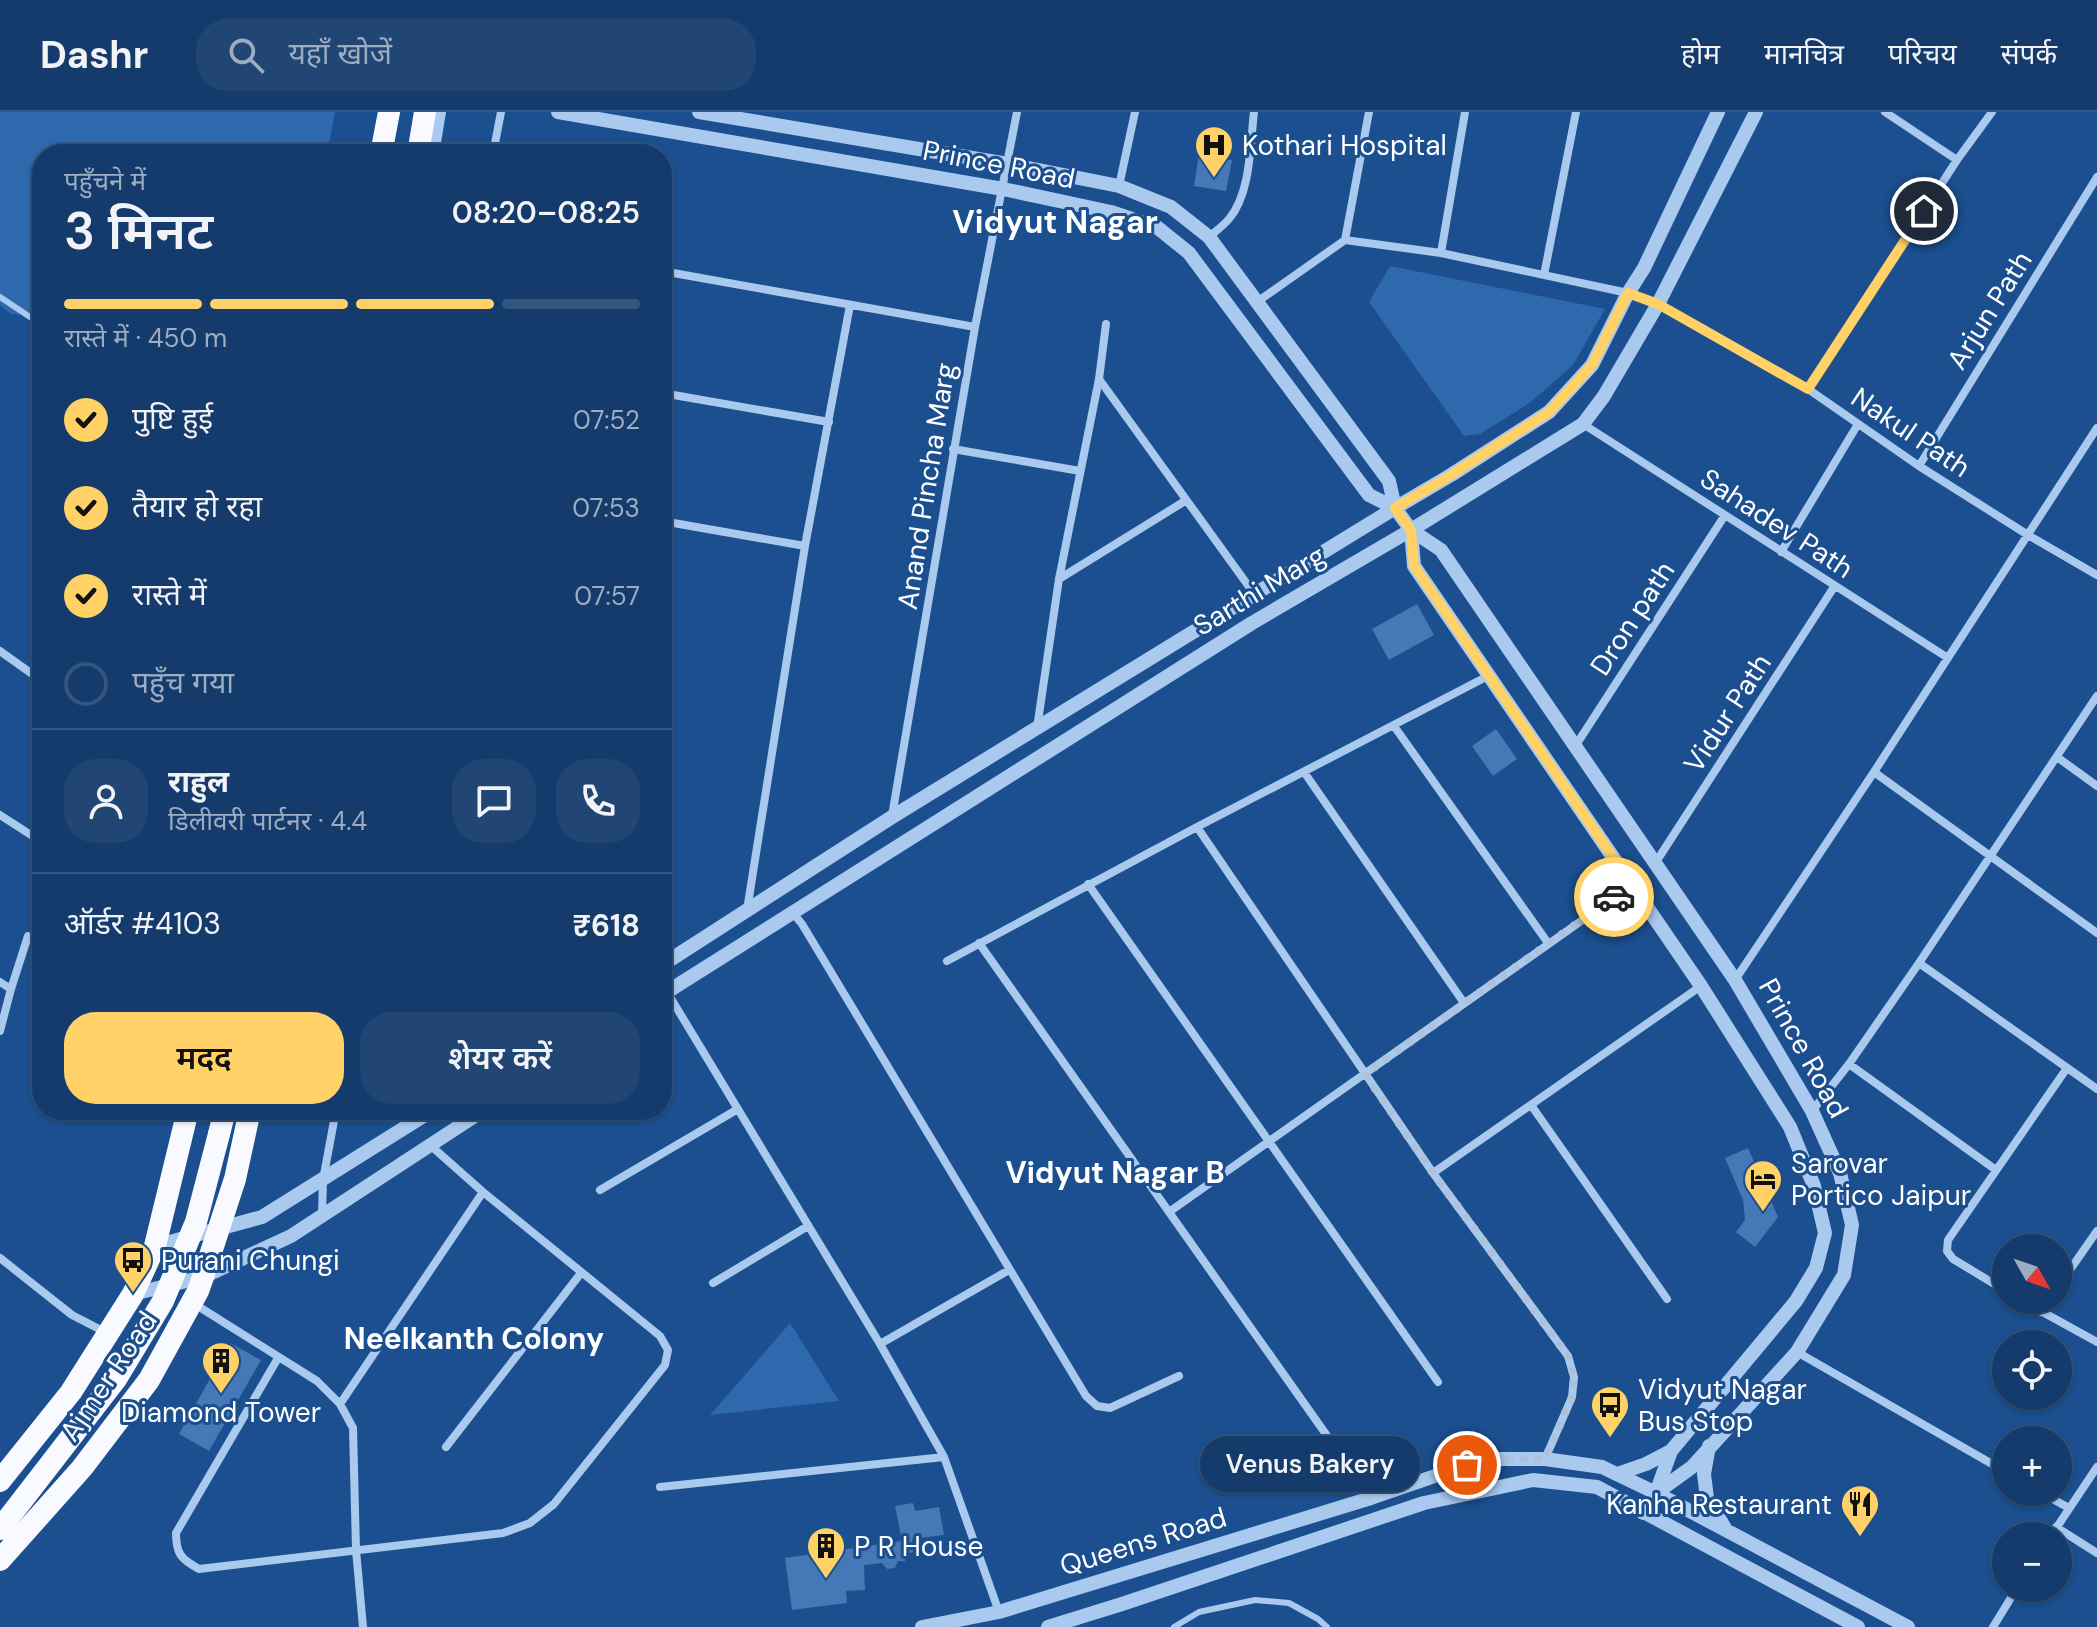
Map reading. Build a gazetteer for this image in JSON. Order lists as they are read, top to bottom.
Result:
{
  "streets": {
    "highway": ["Ajmer Road"],
    "street": [
      "Prince Road",
      "Arjun Path",
      "Nakul Path",
      "Anand Pincha Marg",
      "Sahadev Path",
      "Sarthi Marg",
      "Dron path",
      "Vidur Path",
      "Queens Road"
    ]
  },
  "crossings": [
    ["Prince Road", "Anand Pincha Marg"],
    ["Prince Road", "Sarthi Marg"],
    ["Prince Road", "Dron path"],
    ["Prince Road", "Vidur Path"],
    ["Prince Road", "Queens Road"],
    ["Arjun Path", "Nakul Path"],
    ["Nakul Path", "Sarthi Marg"],
    ["Sahadev Path", "Sarthi Marg"],
    ["Sahadev Path", "Dron path"],
    ["Sahadev Path", "Vidur Path"]
  ],
  "districts": ["Vidyut Nagar", "Vidyut Nagar B", "Neelkanth Colony"],
  "places": {
    "hospital": ["Kothari Hospital"],
    "hotel": ["Sarovar Portico Jaipur"],
    "bus stop": ["Purani Chungi", "Vidyut Nagar Bus Stop"],
    "building": ["Diamond Tower", "P R House"],
    "other": ["Venus Bakery"],
    "restaurant": ["Kanha Restaurant"]
  },
  "north": "bottom right",
  "page": {
    "header": "Dashr",
    "search": "यहाँ खोजें",
    "nav": [
      "होम",
      "मानचित्र",
      "परिचय",
      "संपर्क"
    ],
    "heading": ["3 मिनट", "पहुँचने में", "08:20–08:25"],
    "panel": [
      "राहुल",
      "डिलीवरी पार्टनर · 4.4",
      "ऑर्डर #4103",
      "₹618"
    ],
    "bar": "रास्ते में · 450 m",
    "list": [
      ["पुष्टि हुई", "07:52"],
      ["तैयार हो रहा", "07:53"],
      ["रास्ते में", "07:57"],
      "पहुँच गया"
    ],
    "buttons": ["मदद", "शेयर करें"],
    "map_buttons": ["+", "−"],
    "bubble": "Venus Bakery"
  }
}
